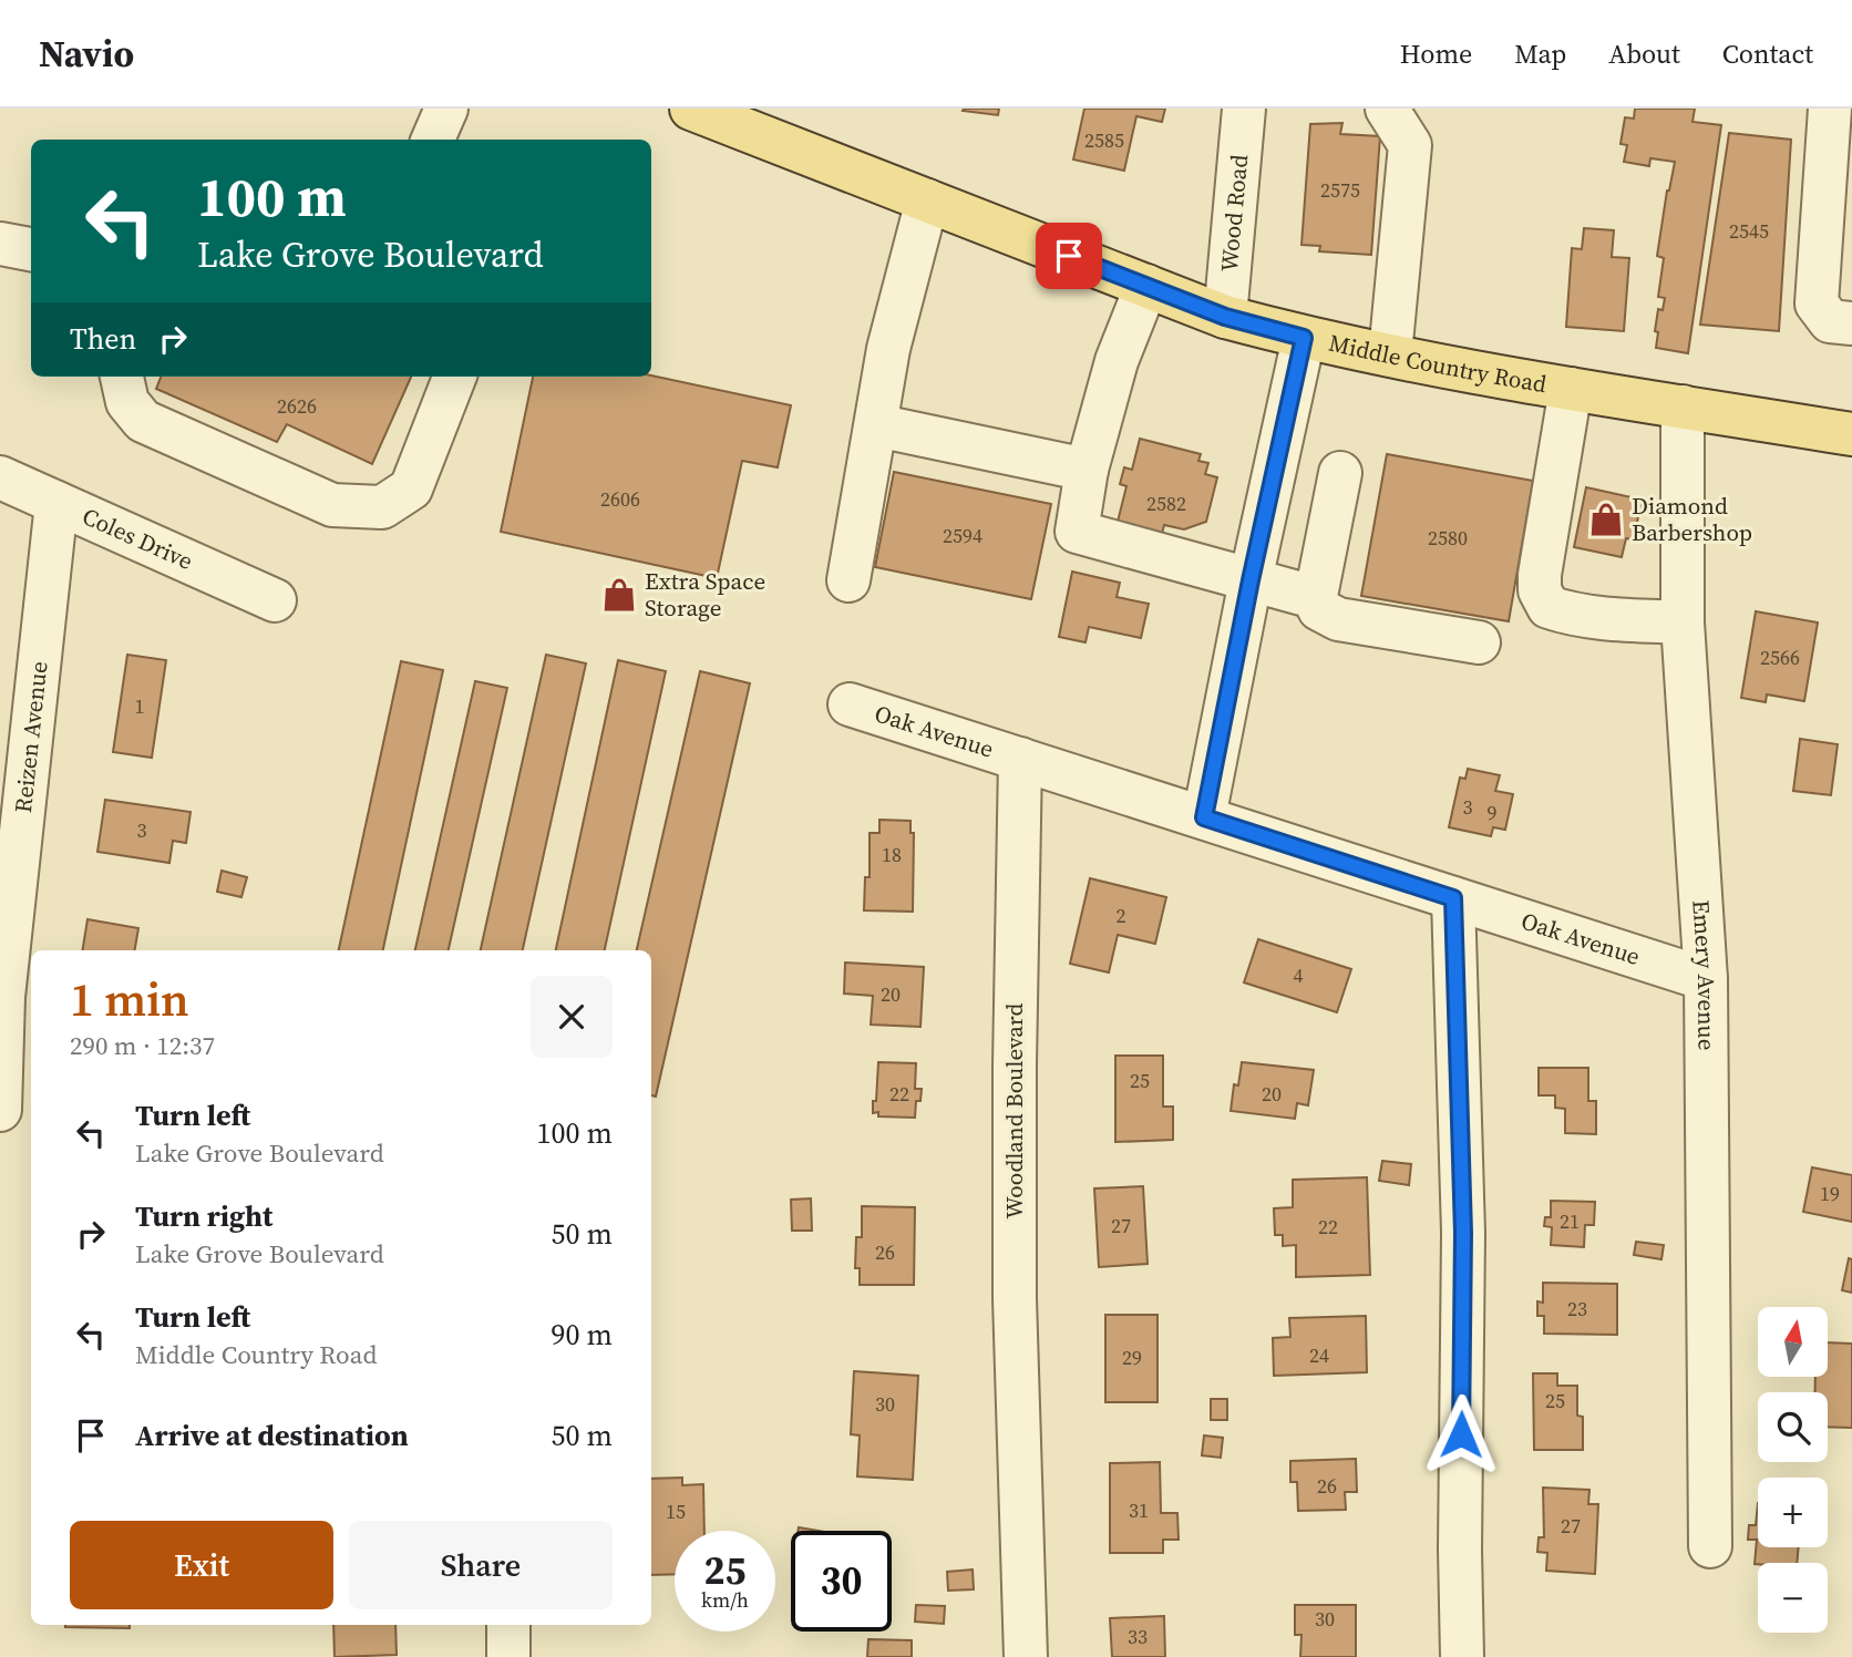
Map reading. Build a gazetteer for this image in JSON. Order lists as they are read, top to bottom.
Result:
{
  "streets": {
    "main road": ["Middle Country Road"],
    "street": [
      "Wood Road",
      "Coles Drive",
      "Oak Avenue",
      "Reizen Avenue",
      "Emery Avenue",
      "Woodland Boulevard"
    ]
  },
  "crossings": [
    ["Wood Road", "Middle Country Road"],
    ["Middle Country Road", "Emery Avenue"],
    ["Coles Drive", "Reizen Avenue"],
    ["Oak Avenue", "Emery Avenue"],
    ["Oak Avenue", "Woodland Boulevard"]
  ],
  "places": {
    "shop": ["Diamond Barbershop", "Extra Space Storage"]
  },
  "house_numbers": [
    "2585",
    "2575",
    "2545",
    "2626",
    "2606",
    "2582",
    "2594",
    "2580",
    "2566",
    "1",
    "3",
    "9",
    "3",
    "18",
    "2",
    "4",
    "20",
    "25",
    "22",
    "20",
    "19",
    "21",
    "27",
    "22",
    "26",
    "23",
    "24",
    "29",
    "25",
    "30",
    "26",
    "31",
    "15",
    "27",
    "30",
    "33"
  ],
  "north": "top",
  "page": {
    "header": "Navio",
    "nav": [
      "Home",
      "Map",
      "About",
      "Contact"
    ],
    "turn": ["100 m", "Lake Grove Boulevard"],
    "then": "Then",
    "heading": ["1 min", "290 m · 12:37"],
    "list": [
      {
        "name": "Turn left",
        "note": "Lake Grove Boulevard",
        "value": "100 m"
      },
      {
        "name": "Turn right",
        "note": "Lake Grove Boulevard",
        "value": "50 m"
      },
      {
        "name": "Turn left",
        "note": "Middle Country Road",
        "value": "90 m"
      },
      {
        "name": "Arrive at destination",
        "value": "50 m"
      }
    ],
    "map_buttons": ["+", "−"],
    "buttons": ["Exit", "Share"],
    "speed": "25 km/h",
    "limit": "30"
  }
}
